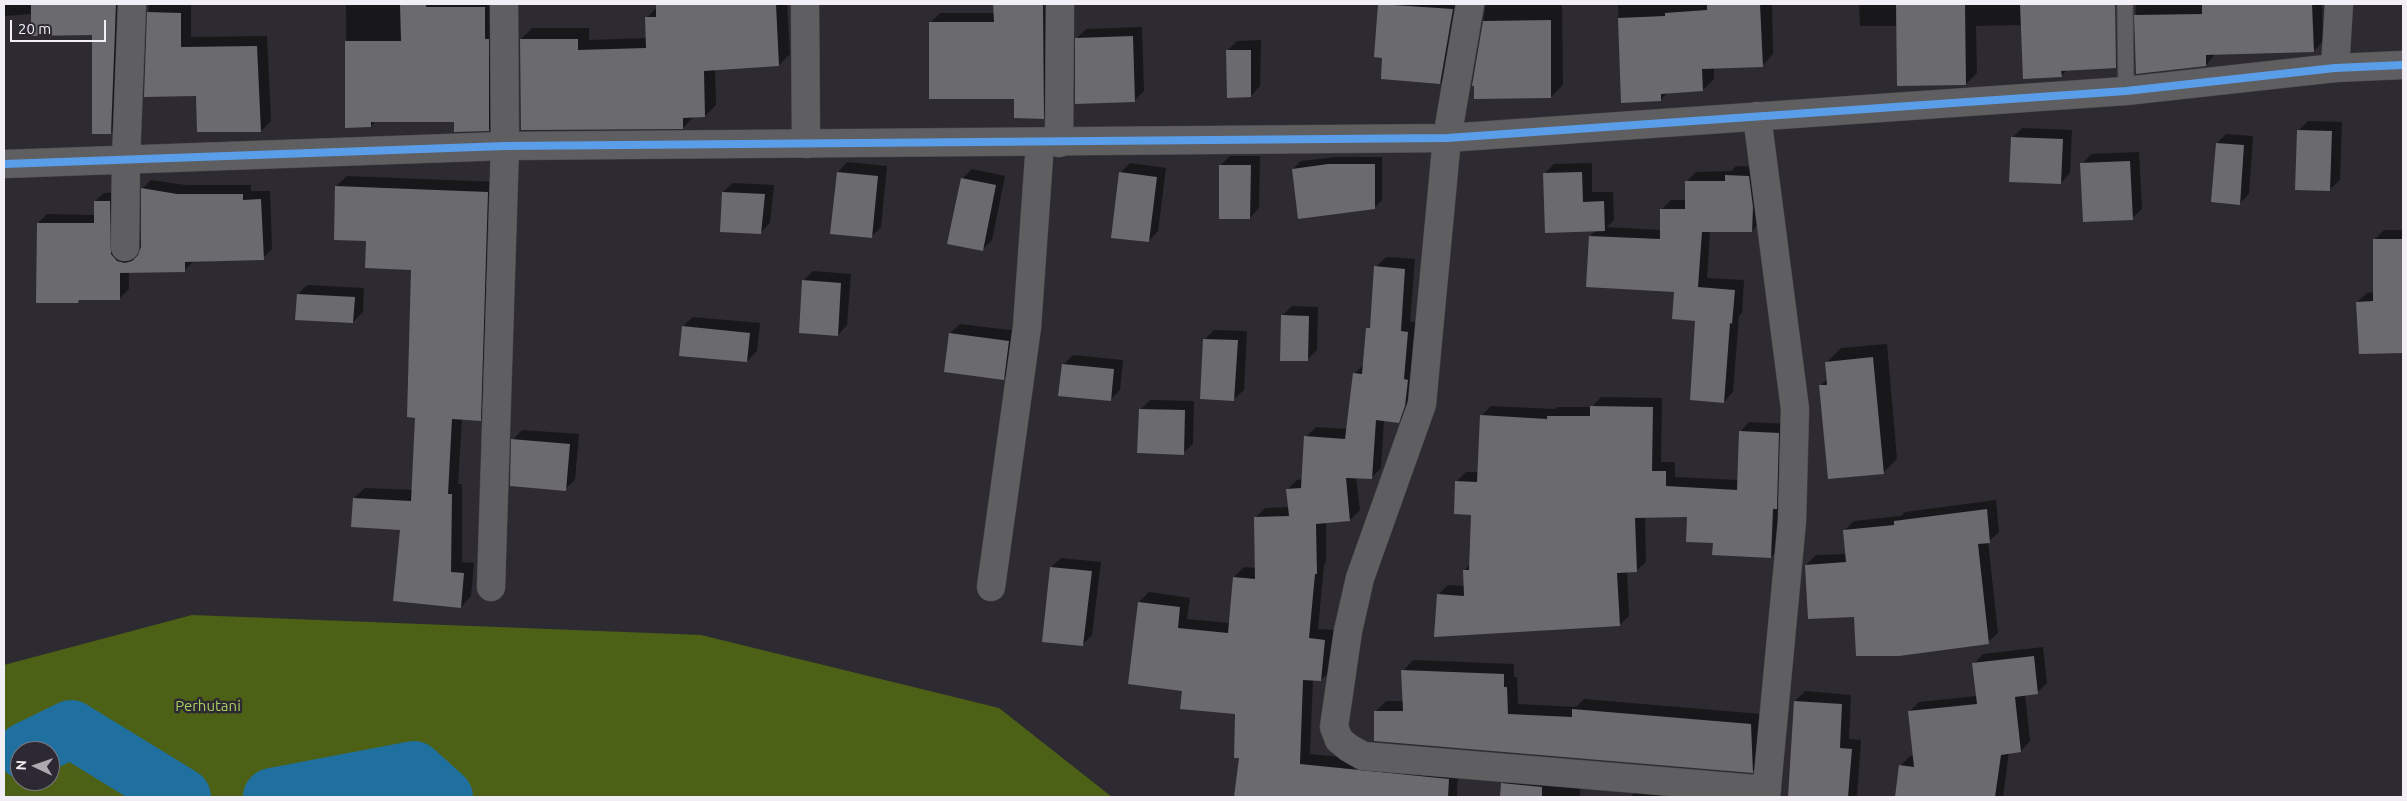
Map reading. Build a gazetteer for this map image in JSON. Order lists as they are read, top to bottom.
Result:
{
  "parks": ["Perhutani"],
  "scale_bar": "20 m",
  "north": "left"
}
